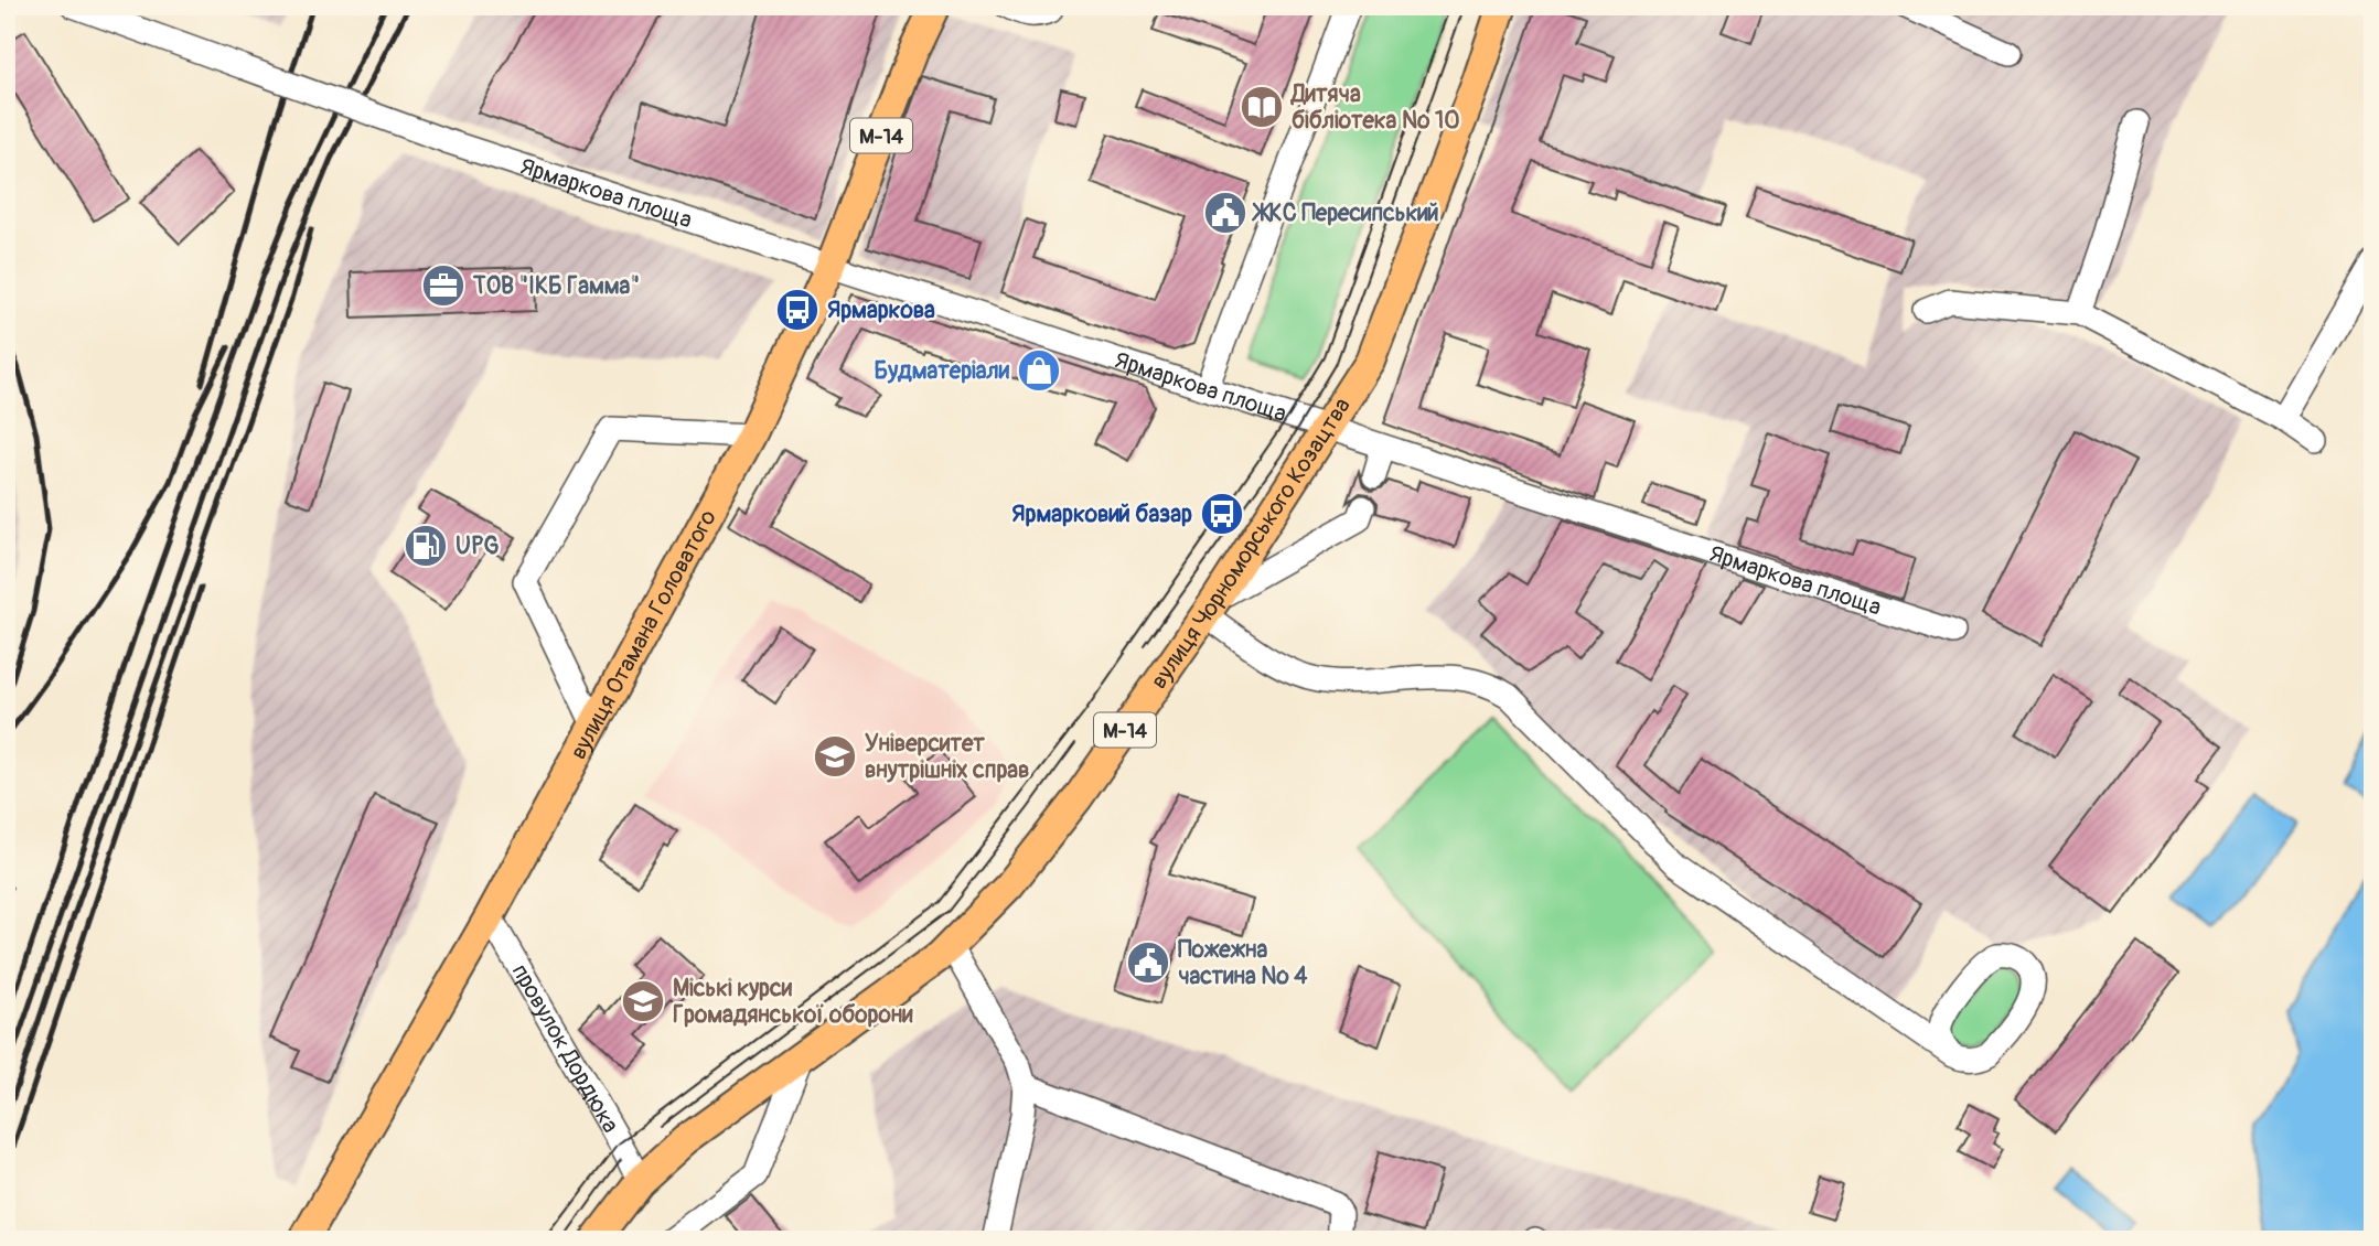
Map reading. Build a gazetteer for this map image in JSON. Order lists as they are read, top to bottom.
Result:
{
  "streets": {
    "main road": ["М-14", "вулиця Чорноморського Козацтва", "вулиця Отамана Головатого"],
    "street": ["Ярмаркова площа", "провулок Дордюка"]
  },
  "crossings": [
    ["Ярмаркова площа", "вулиця Чорноморського Козацтва"],
    ["Ярмаркова площа", "вулиця Отамана Головатого"],
    ["вулиця Чорноморського Козацтва", "провулок Дордюка"],
    ["вулиця Отамана Головатого", "провулок Дордюка"]
  ],
  "places": {
    "library": ["Дитяча бібліотека № 10"],
    "public building": ["ЖКС Пересипський", "Пожежна частина № 4"],
    "office": ["ТОВ \"ІКБ Гамма\""],
    "bus stop": ["Ярмаркова", "Ярмарковий базар"],
    "shop": ["Будматеріали"],
    "fuel station": ["UPG"],
    "school or university": ["Університет внутрішніх справ", "Міські курси Громадянської оборони"]
  }
}
